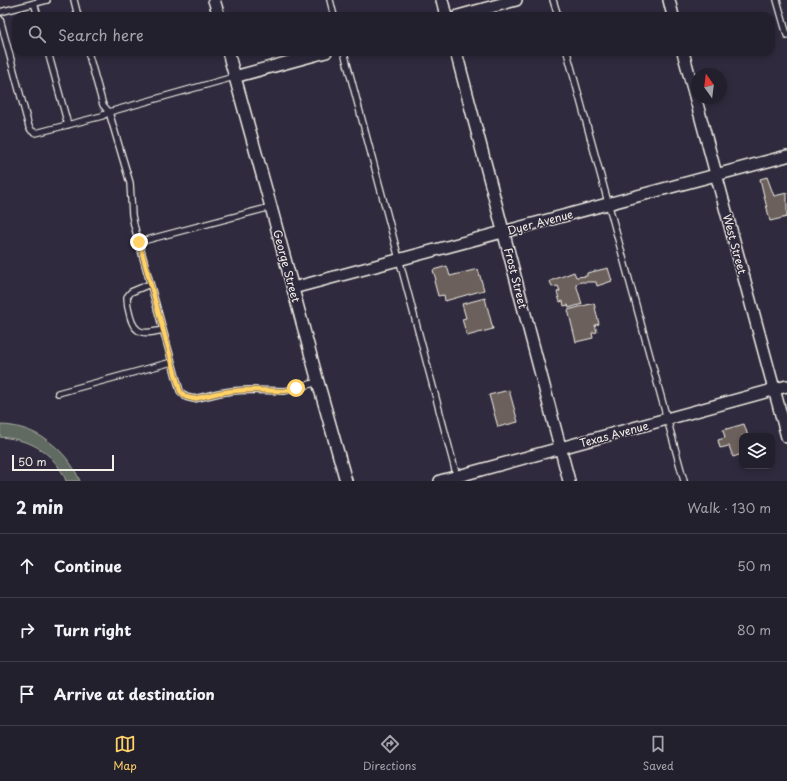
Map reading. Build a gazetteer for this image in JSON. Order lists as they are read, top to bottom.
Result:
{
  "streets": {
    "street": [
      "Dyer Avenue",
      "West Street",
      "George Street",
      "Frost Street",
      "Texas Avenue"
    ]
  },
  "crossings": [
    ["Dyer Avenue", "West Street"],
    ["Dyer Avenue", "George Street"],
    ["Dyer Avenue", "Frost Street"],
    ["West Street", "Texas Avenue"],
    ["Frost Street", "Texas Avenue"]
  ],
  "scale_bar": "50 m",
  "north": "top",
  "page": {
    "search": "Search here",
    "scale": "50 m",
    "heading": ["2 min", "Walk · 130 m"],
    "list": [
      ["Continue", "50 m"],
      ["Turn right", "80 m"],
      "Arrive at destination"
    ],
    "nav": ["Map", "Directions", "Saved"]
  }
}
